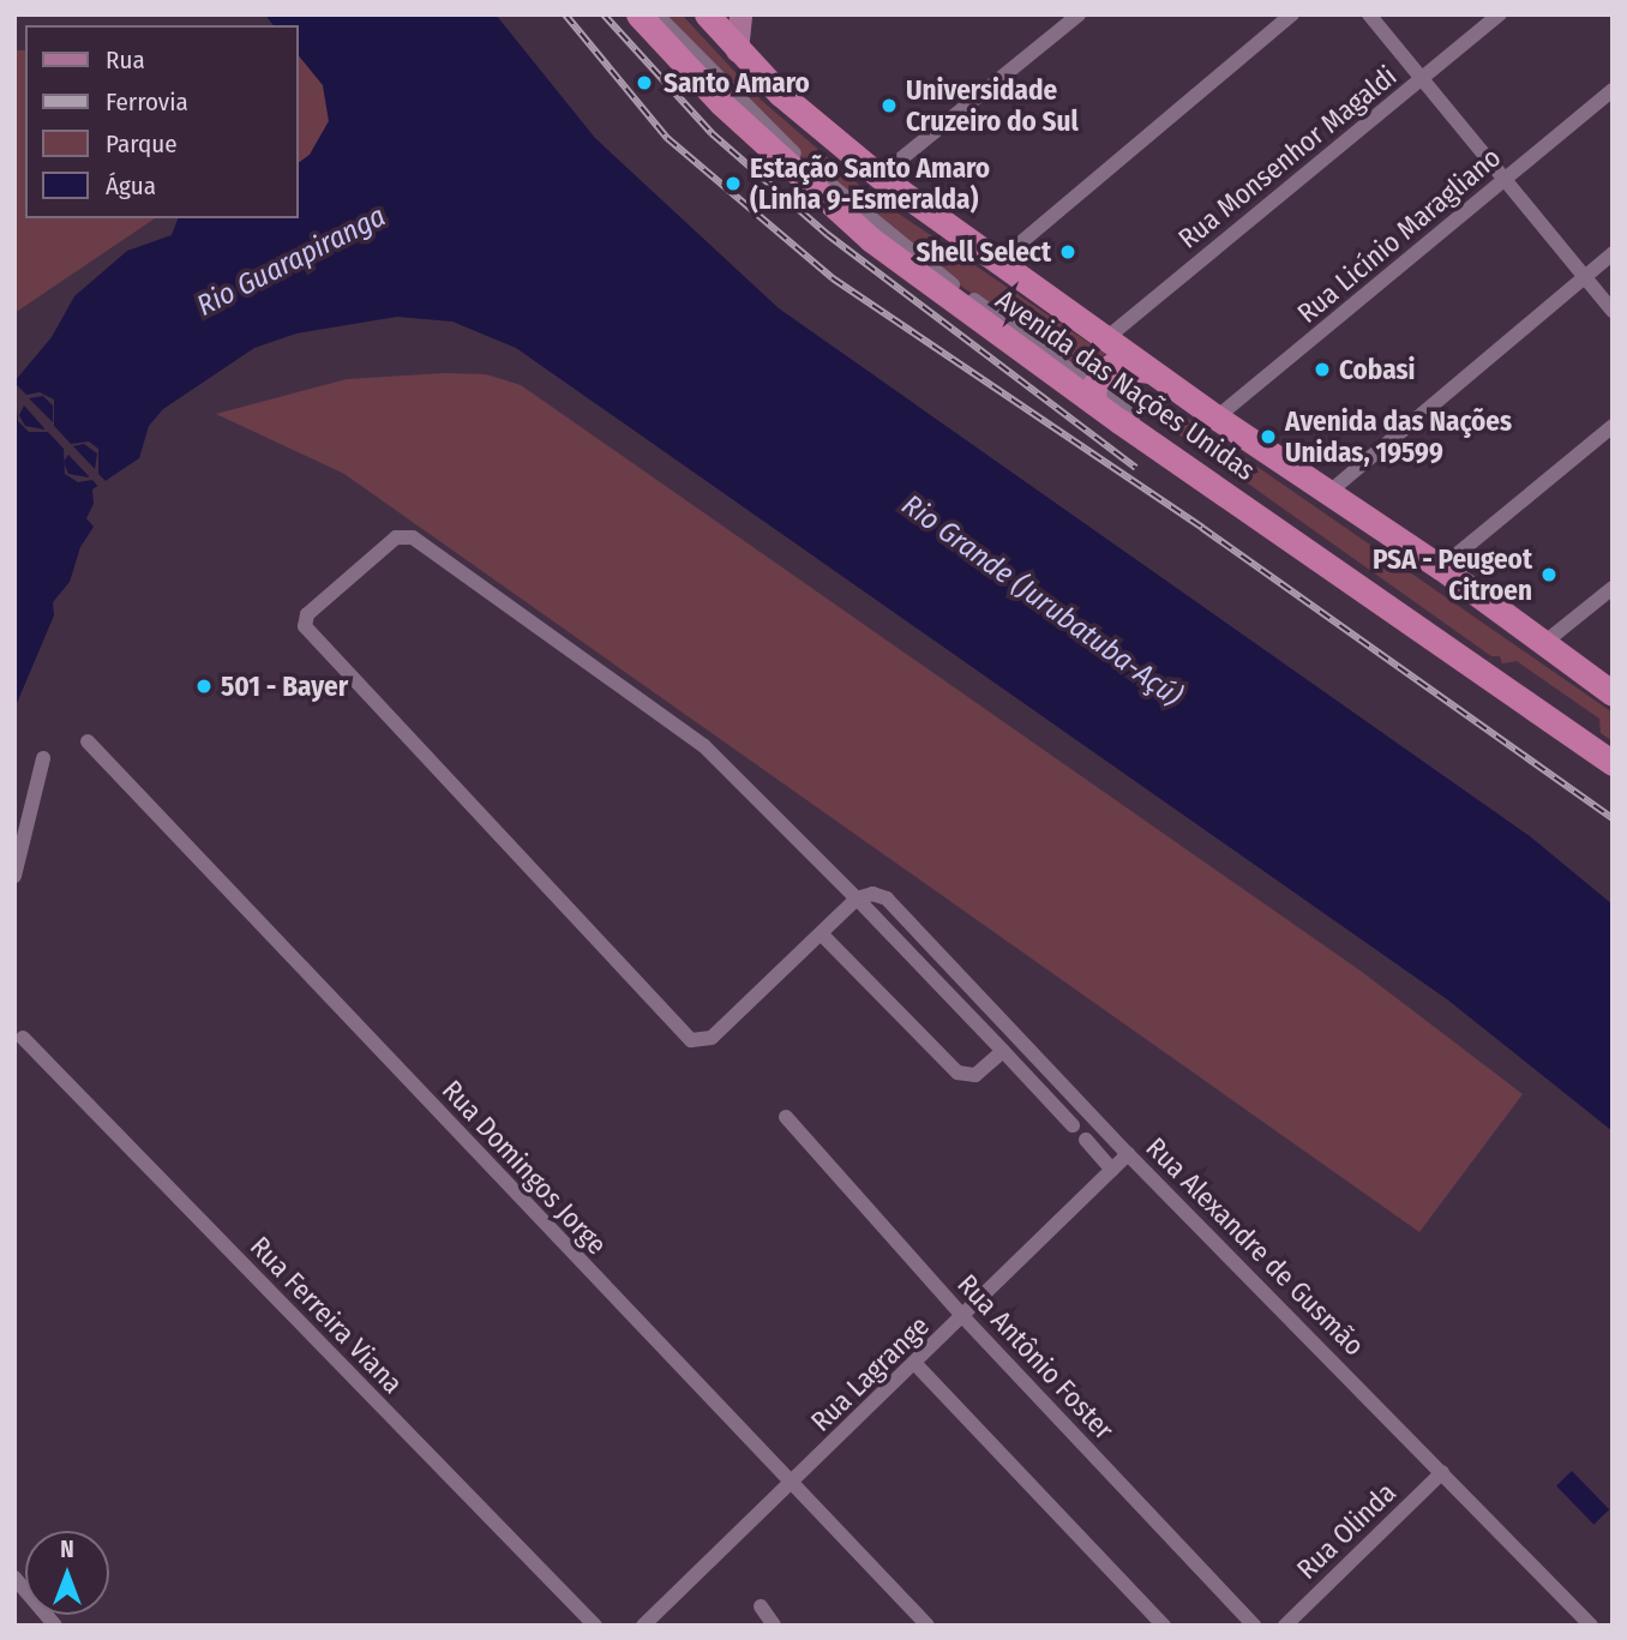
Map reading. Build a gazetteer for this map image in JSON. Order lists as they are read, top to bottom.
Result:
{
  "streets": {
    "highway": ["Avenida das Nações Unidas"],
    "street": [
      "Rua Monsenhor Magaldi",
      "Rua Licínio Maragliano",
      "Rua Domingos Jorge",
      "Rua Alexandre de Gusmão",
      "Rua Ferreira Viana",
      "Rua Antônio Foster",
      "Rua Lagrange",
      "Rua Olinda"
    ]
  },
  "crossings": [
    ["Rua Monsenhor Magaldi", "Avenida das Nações Unidas"],
    ["Rua Licínio Maragliano", "Avenida das Nações Unidas"],
    ["Rua Domingos Jorge", "Rua Lagrange"],
    ["Rua Alexandre de Gusmão", "Rua Lagrange"],
    ["Rua Alexandre de Gusmão", "Rua Olinda"],
    ["Rua Antônio Foster", "Rua Lagrange"]
  ],
  "water": ["Rio Guarapiranga", "Rio Grande (Jurubatuba-Açú)"],
  "places": [
    "Santo Amaro",
    "Universidade Cruzeiro do Sul",
    "Estação Santo Amaro (Linha 9-Esmeralda)",
    "Shell Select",
    "Cobasi",
    "Avenida das Nações Unidas, 19599",
    "PSA - Peugeot Citroen",
    "501 - Bayer"
  ],
  "legend": [
    "Rua",
    "Ferrovia",
    "Parque",
    "Água"
  ],
  "north": "top"
}
